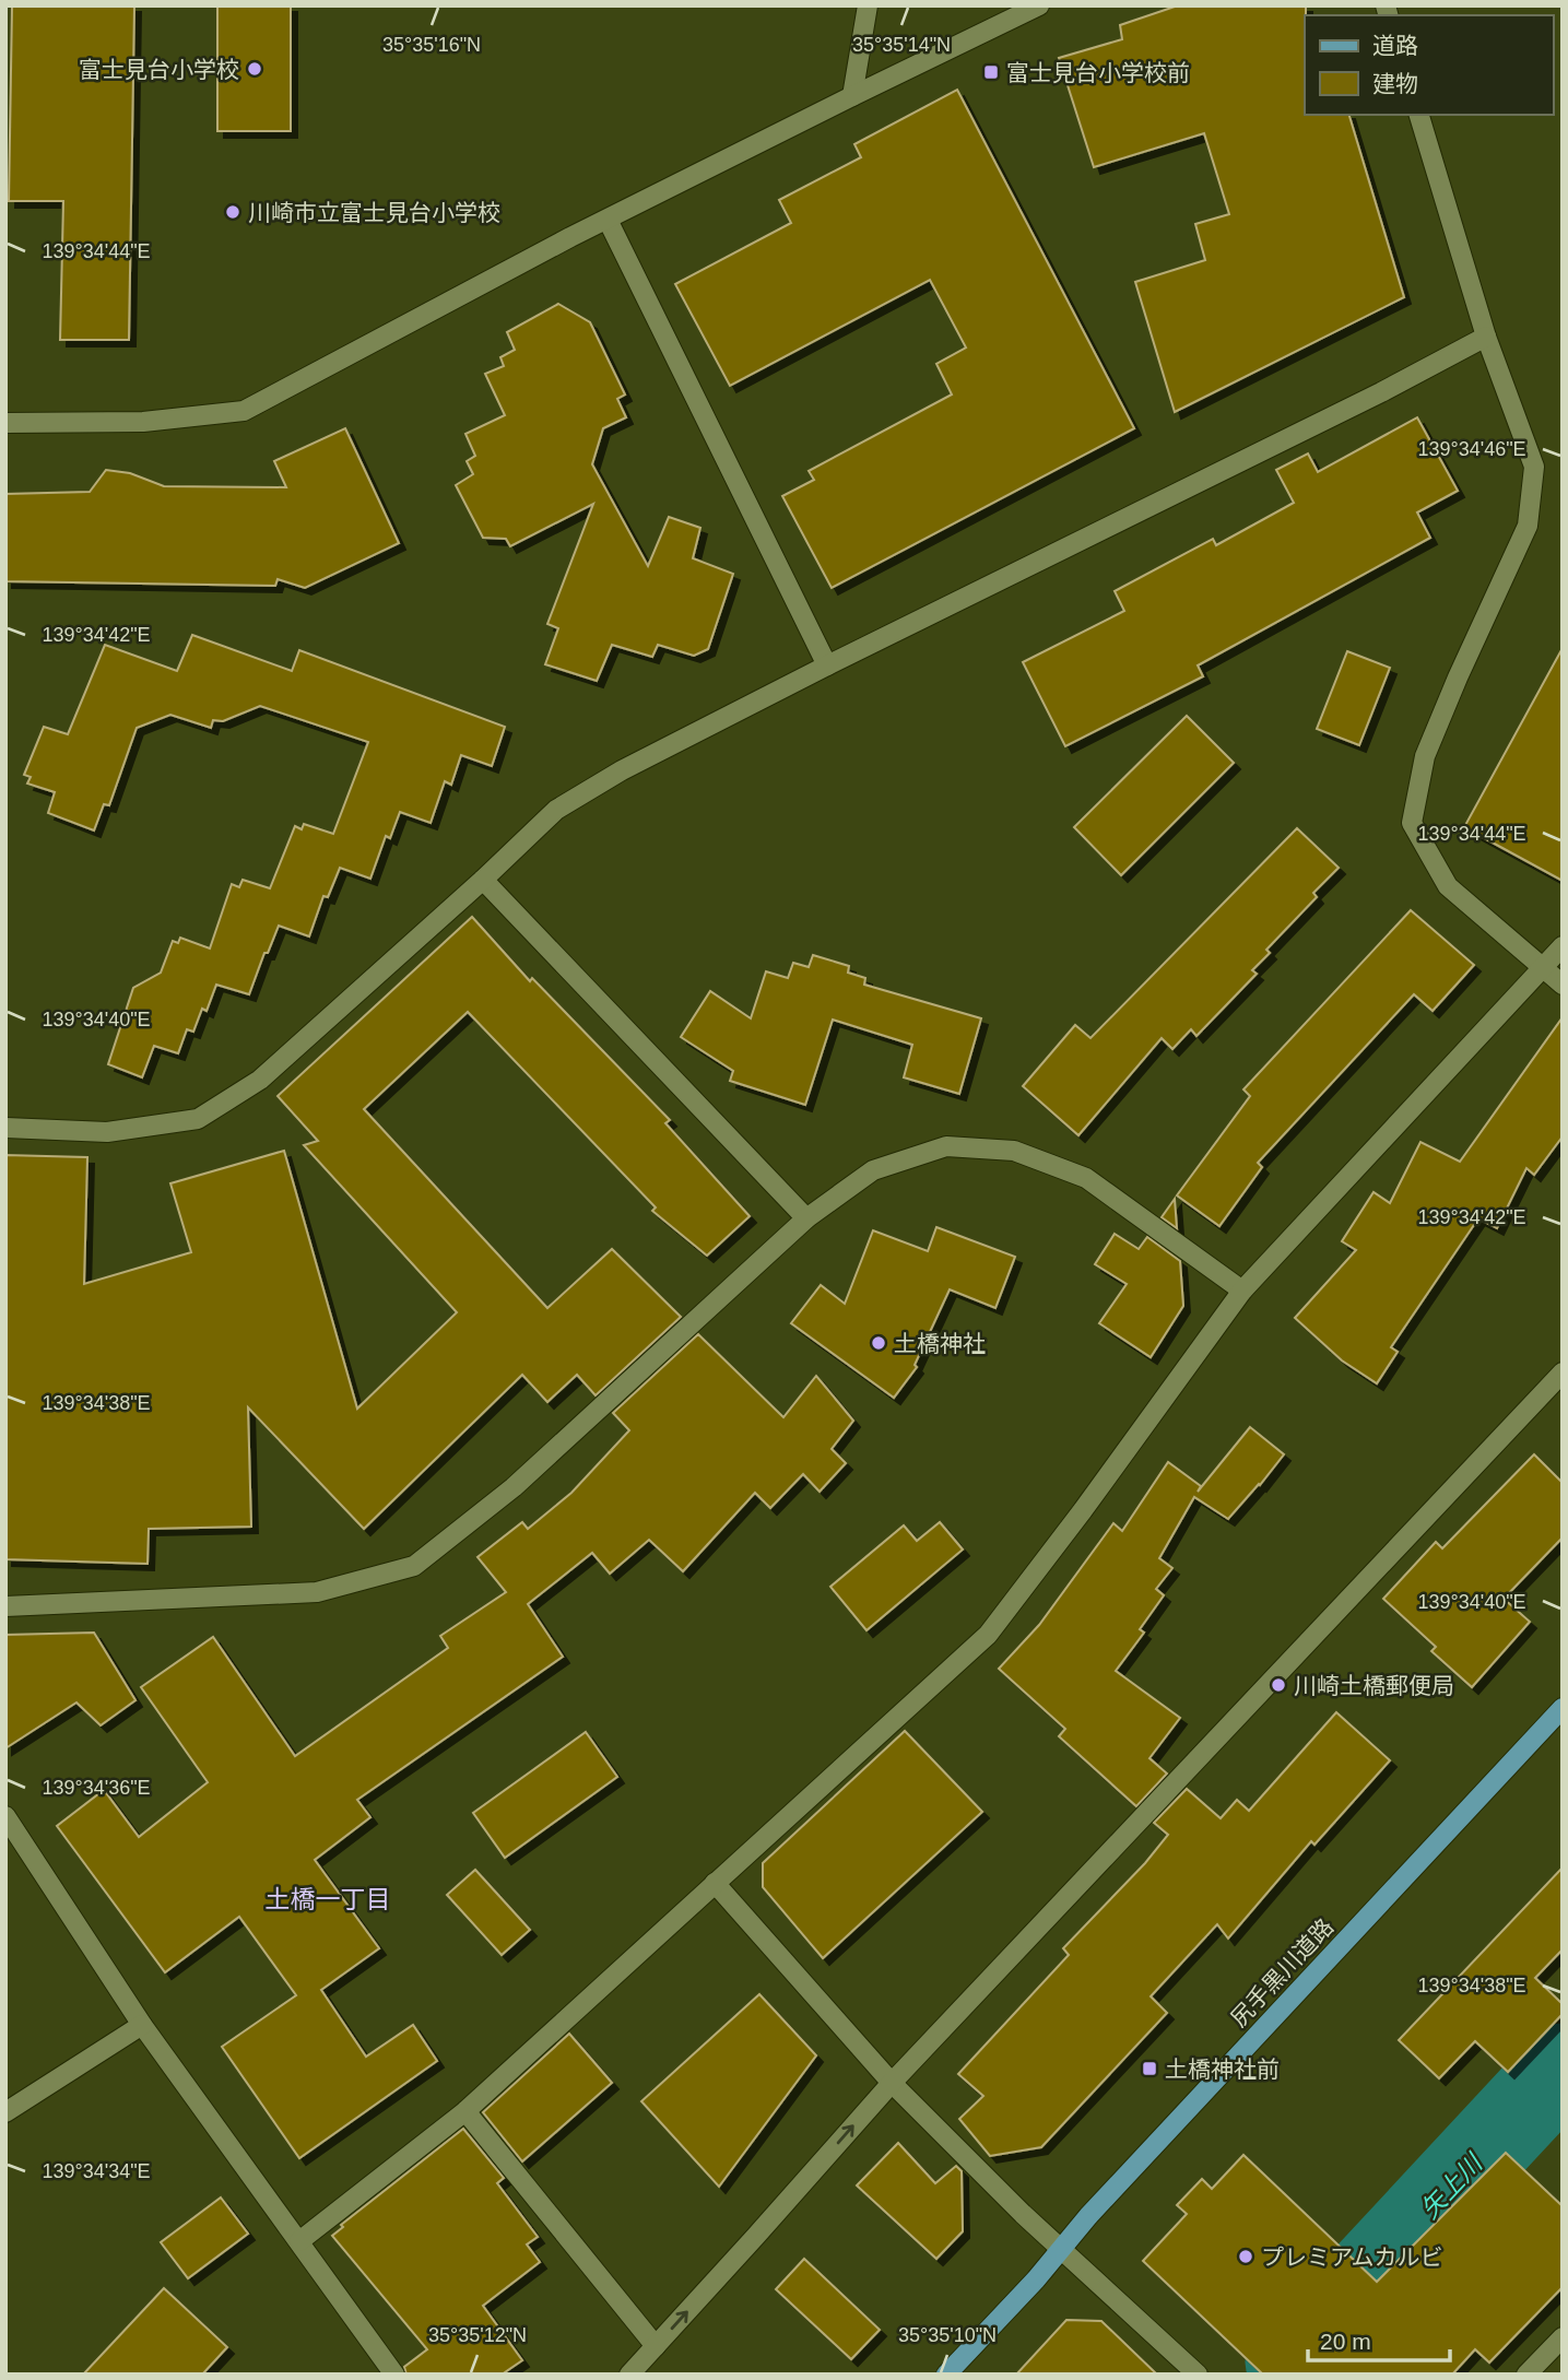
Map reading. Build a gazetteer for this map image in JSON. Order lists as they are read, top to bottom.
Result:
{
  "streets": {
    "main road": ["尻手黒川道路"]
  },
  "districts": ["土橋一丁目"],
  "water": ["矢上川"],
  "places": {
    "other": [
      "富士見台小学校",
      "川崎市立富士見台小学校",
      "土橋神社",
      "川崎土橋郵便局",
      "プレミアムカルビ"
    ],
    "transit": ["富士見台小学校前", "土橋神社前"]
  },
  "legend": ["道路", "建物"],
  "scale_bar": "20 m",
  "coordinates": [
    "35°35'16\"N",
    "35°35'14\"N",
    "139°34'44\"E",
    "139°34'46\"E",
    "139°34'42\"E",
    "139°34'40\"E",
    "139°34'38\"E",
    "139°34'36\"E",
    "139°34'34\"E",
    "35°35'12\"N",
    "35°35'10\"N"
  ]
}
